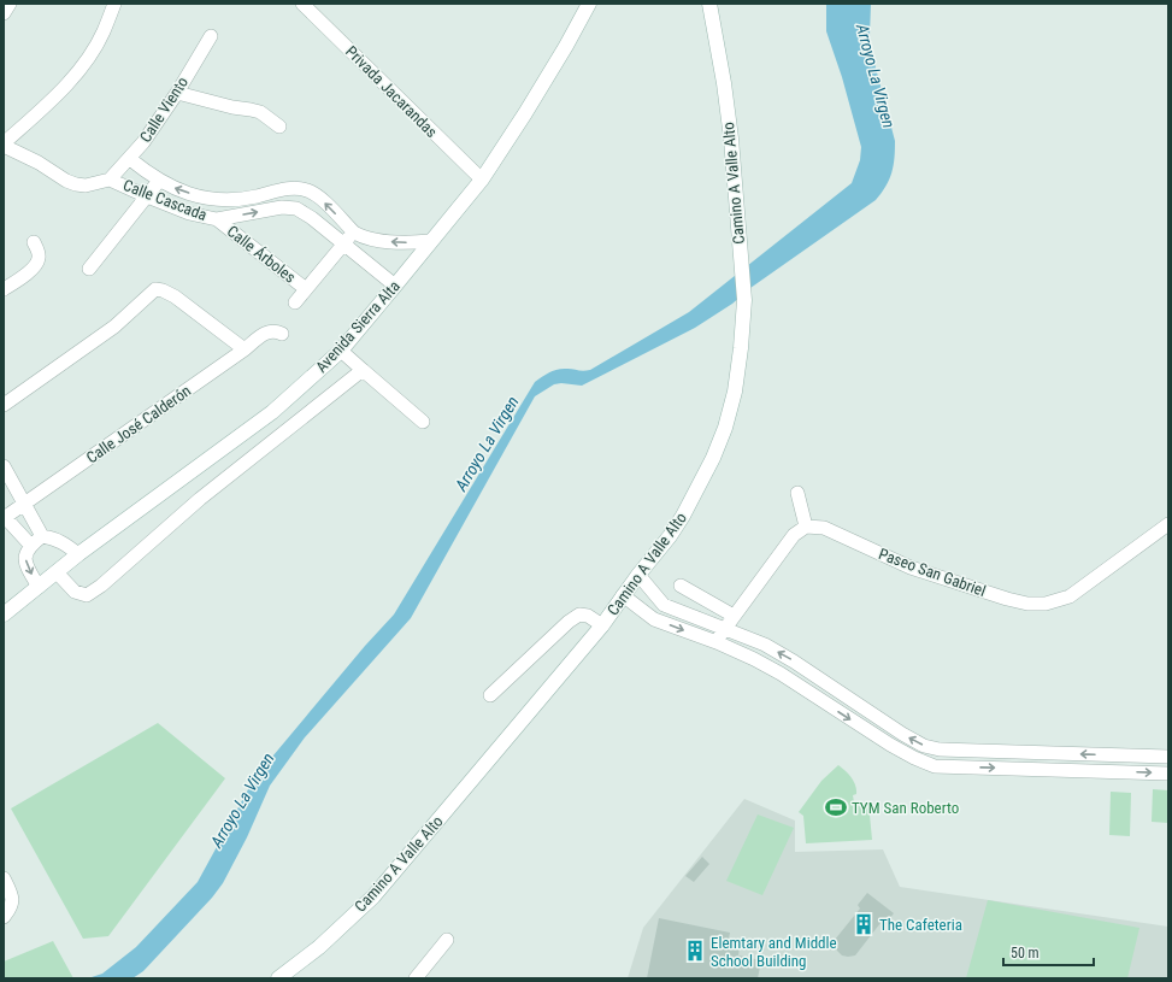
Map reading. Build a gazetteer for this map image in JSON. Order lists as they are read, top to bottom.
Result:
{
  "streets": {
    "street": [
      "Privada Jacarandas",
      "Calle Viento",
      "Camino A Valle Alto",
      "Calle Cascada",
      "Calle Árboles",
      "Avenida Sierra Alta",
      "Calle José Calderón",
      "Paseo San Gabriel"
    ]
  },
  "crossings": [
    ["Privada Jacarandas", "Avenida Sierra Alta"],
    ["Calle Viento", "Calle Cascada"],
    ["Calle Cascada", "Calle Árboles"],
    ["Calle Cascada", "Avenida Sierra Alta"]
  ],
  "water": ["Arroyo La Virgen"],
  "places": {
    "sports": ["TYM San Roberto"],
    "building": ["The Cafeteria", "Elemtary and Middle School Building"]
  },
  "scale_bar": "50 m"
}
